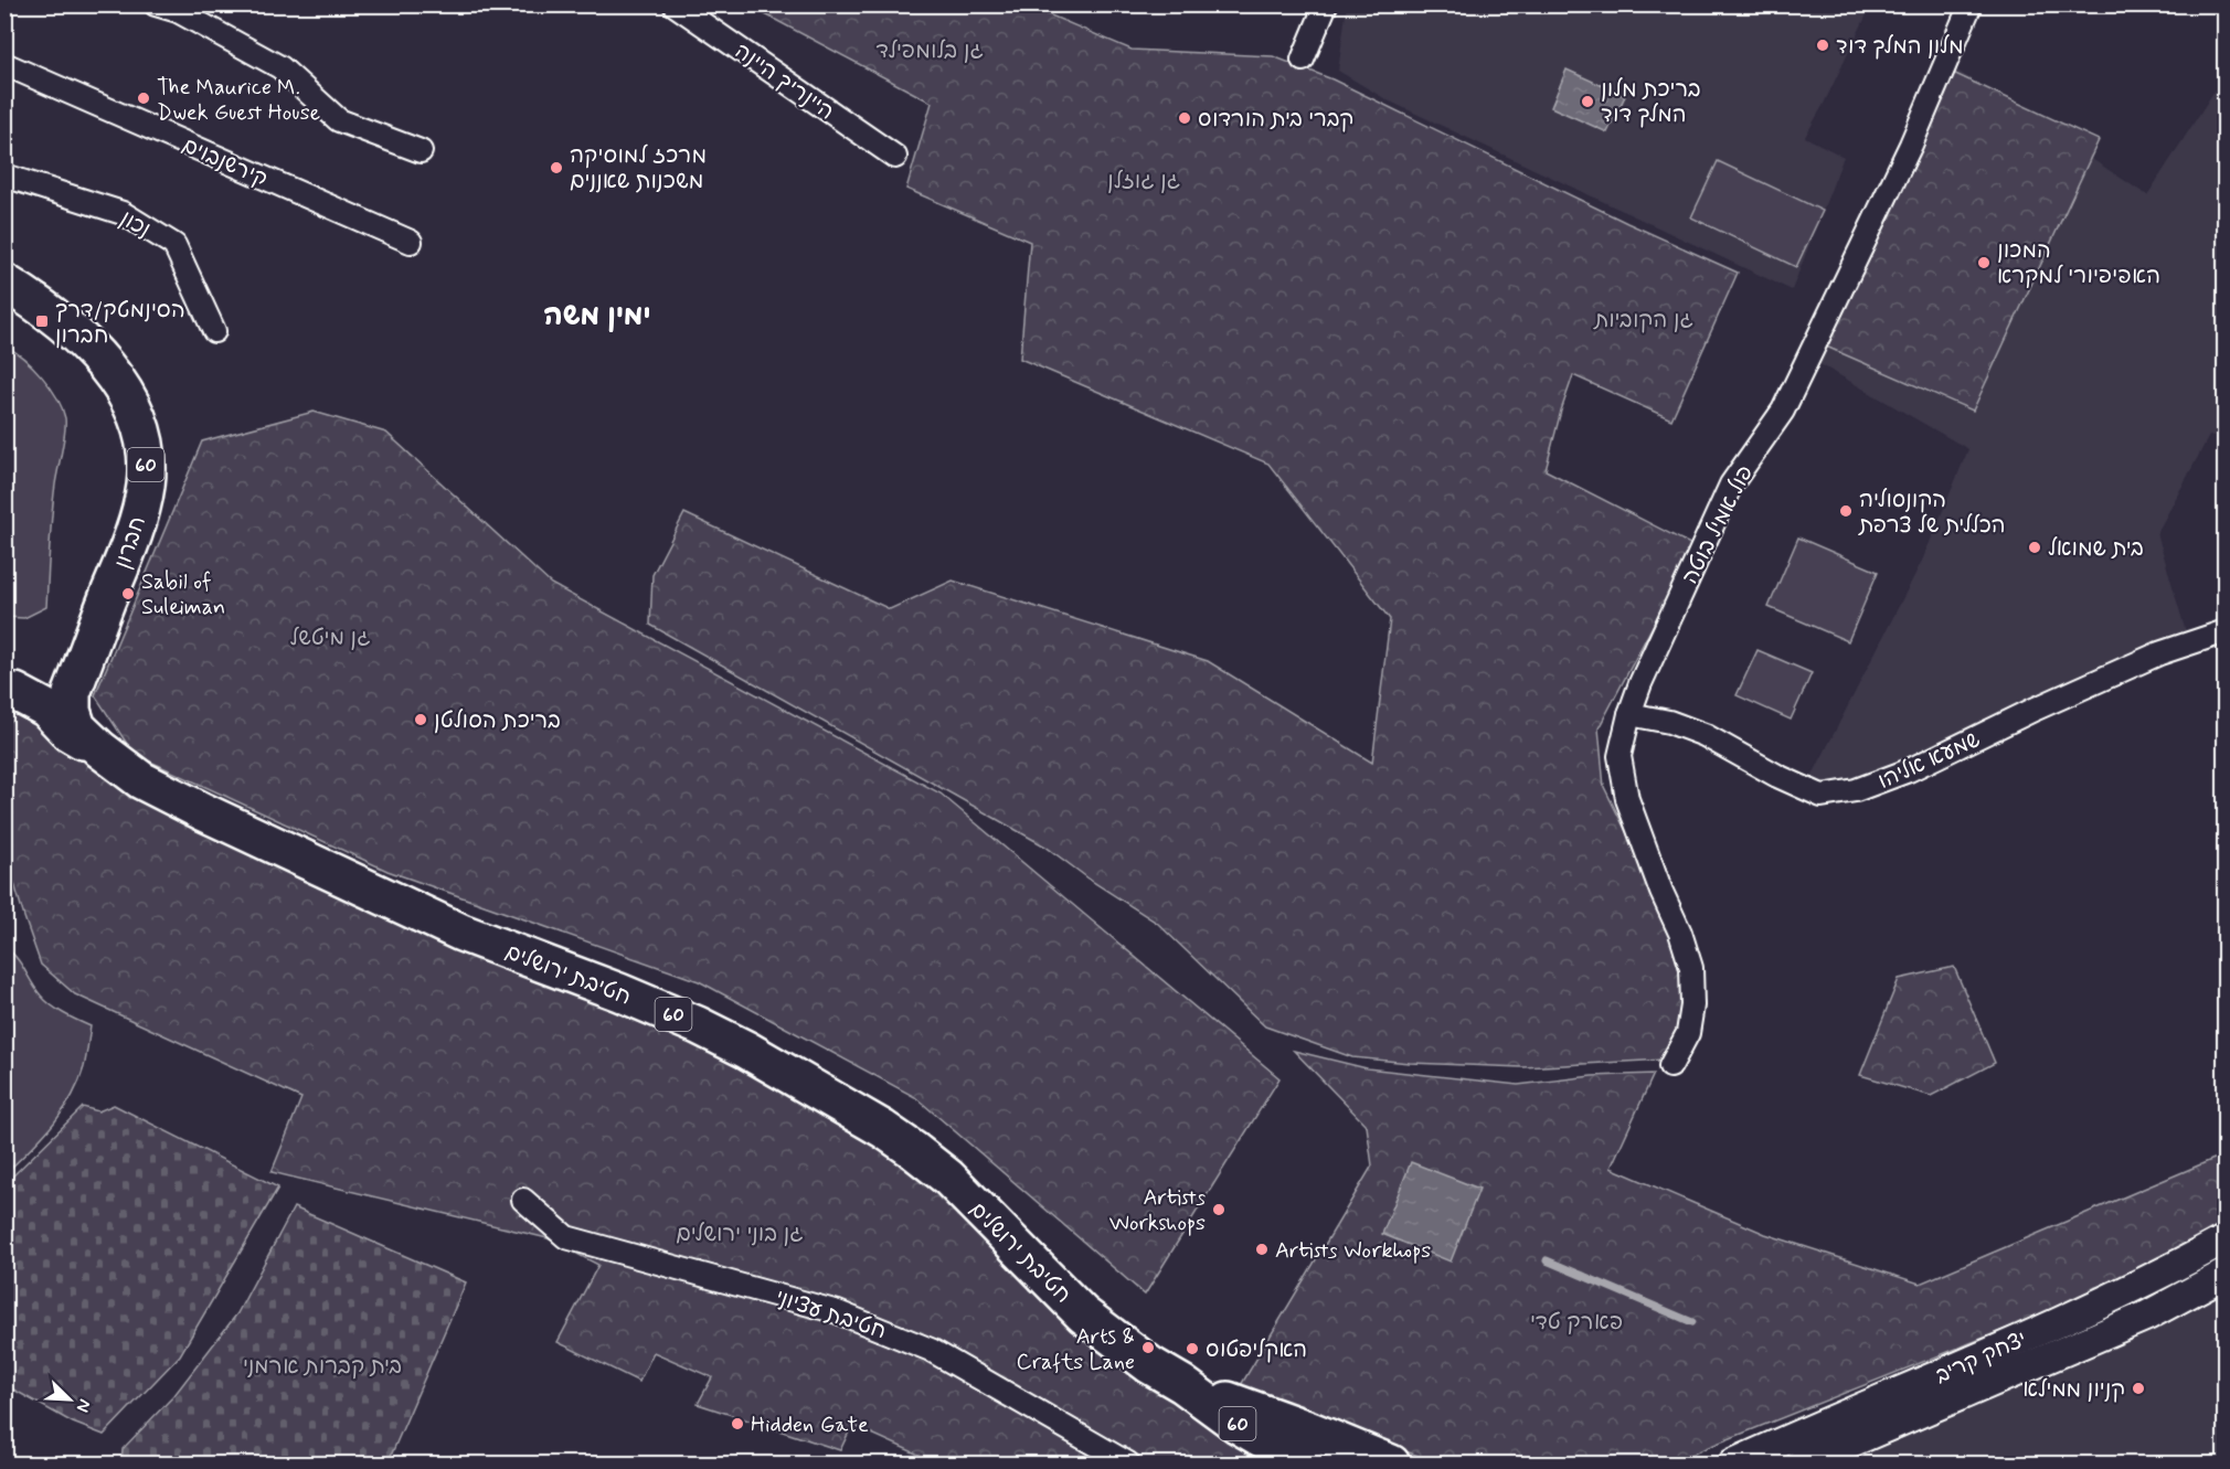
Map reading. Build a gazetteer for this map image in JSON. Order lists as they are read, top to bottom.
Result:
{
  "streets": {
    "highway": ["60", "חברון", "חטיבת ירושלים"],
    "street": [
      "היינריך היינה",
      "קירשנבוים",
      "נכון",
      "פול אמיל בוטה",
      "שמעא אליהו",
      "חטיבת עציוני",
      "יצחק קריב"
    ]
  },
  "crossings": [
    ["פול אמיל בוטה", "שמעא אליהו"],
    ["חברון", "חטיבת ירושלים"]
  ],
  "districts": ["ימין משה"],
  "parks": [
    "גן בלומפילד",
    "גן גוזלן",
    "גן הקוביות",
    "גן מיטשל",
    "גן בוני ירושלים",
    "פארק טדי",
    "בית קברות ארמני"
  ],
  "places": {
    "other": [
      "מלון המלך דוד",
      "The Maurice M. Dwek Guest House",
      "בריכת מלון המלך דוד",
      "קברי בית הורדוס",
      "מרכז למוסיקה משכנות שאננים",
      "המכון האפיפיורי למקרא",
      "הקונסוליה הכללית של צרפת",
      "בית שמואל",
      "Sabil of Suleiman",
      "בריכת הסולטן",
      "Artists Workshops",
      "Artists Workhops",
      "Arts & Crafts Lane",
      "האקליפטוס",
      "קניון ממילא",
      "Hidden Gate"
    ],
    "transit": ["הסינמטק/דרך חברון"]
  },
  "north": "bottom right"
}
